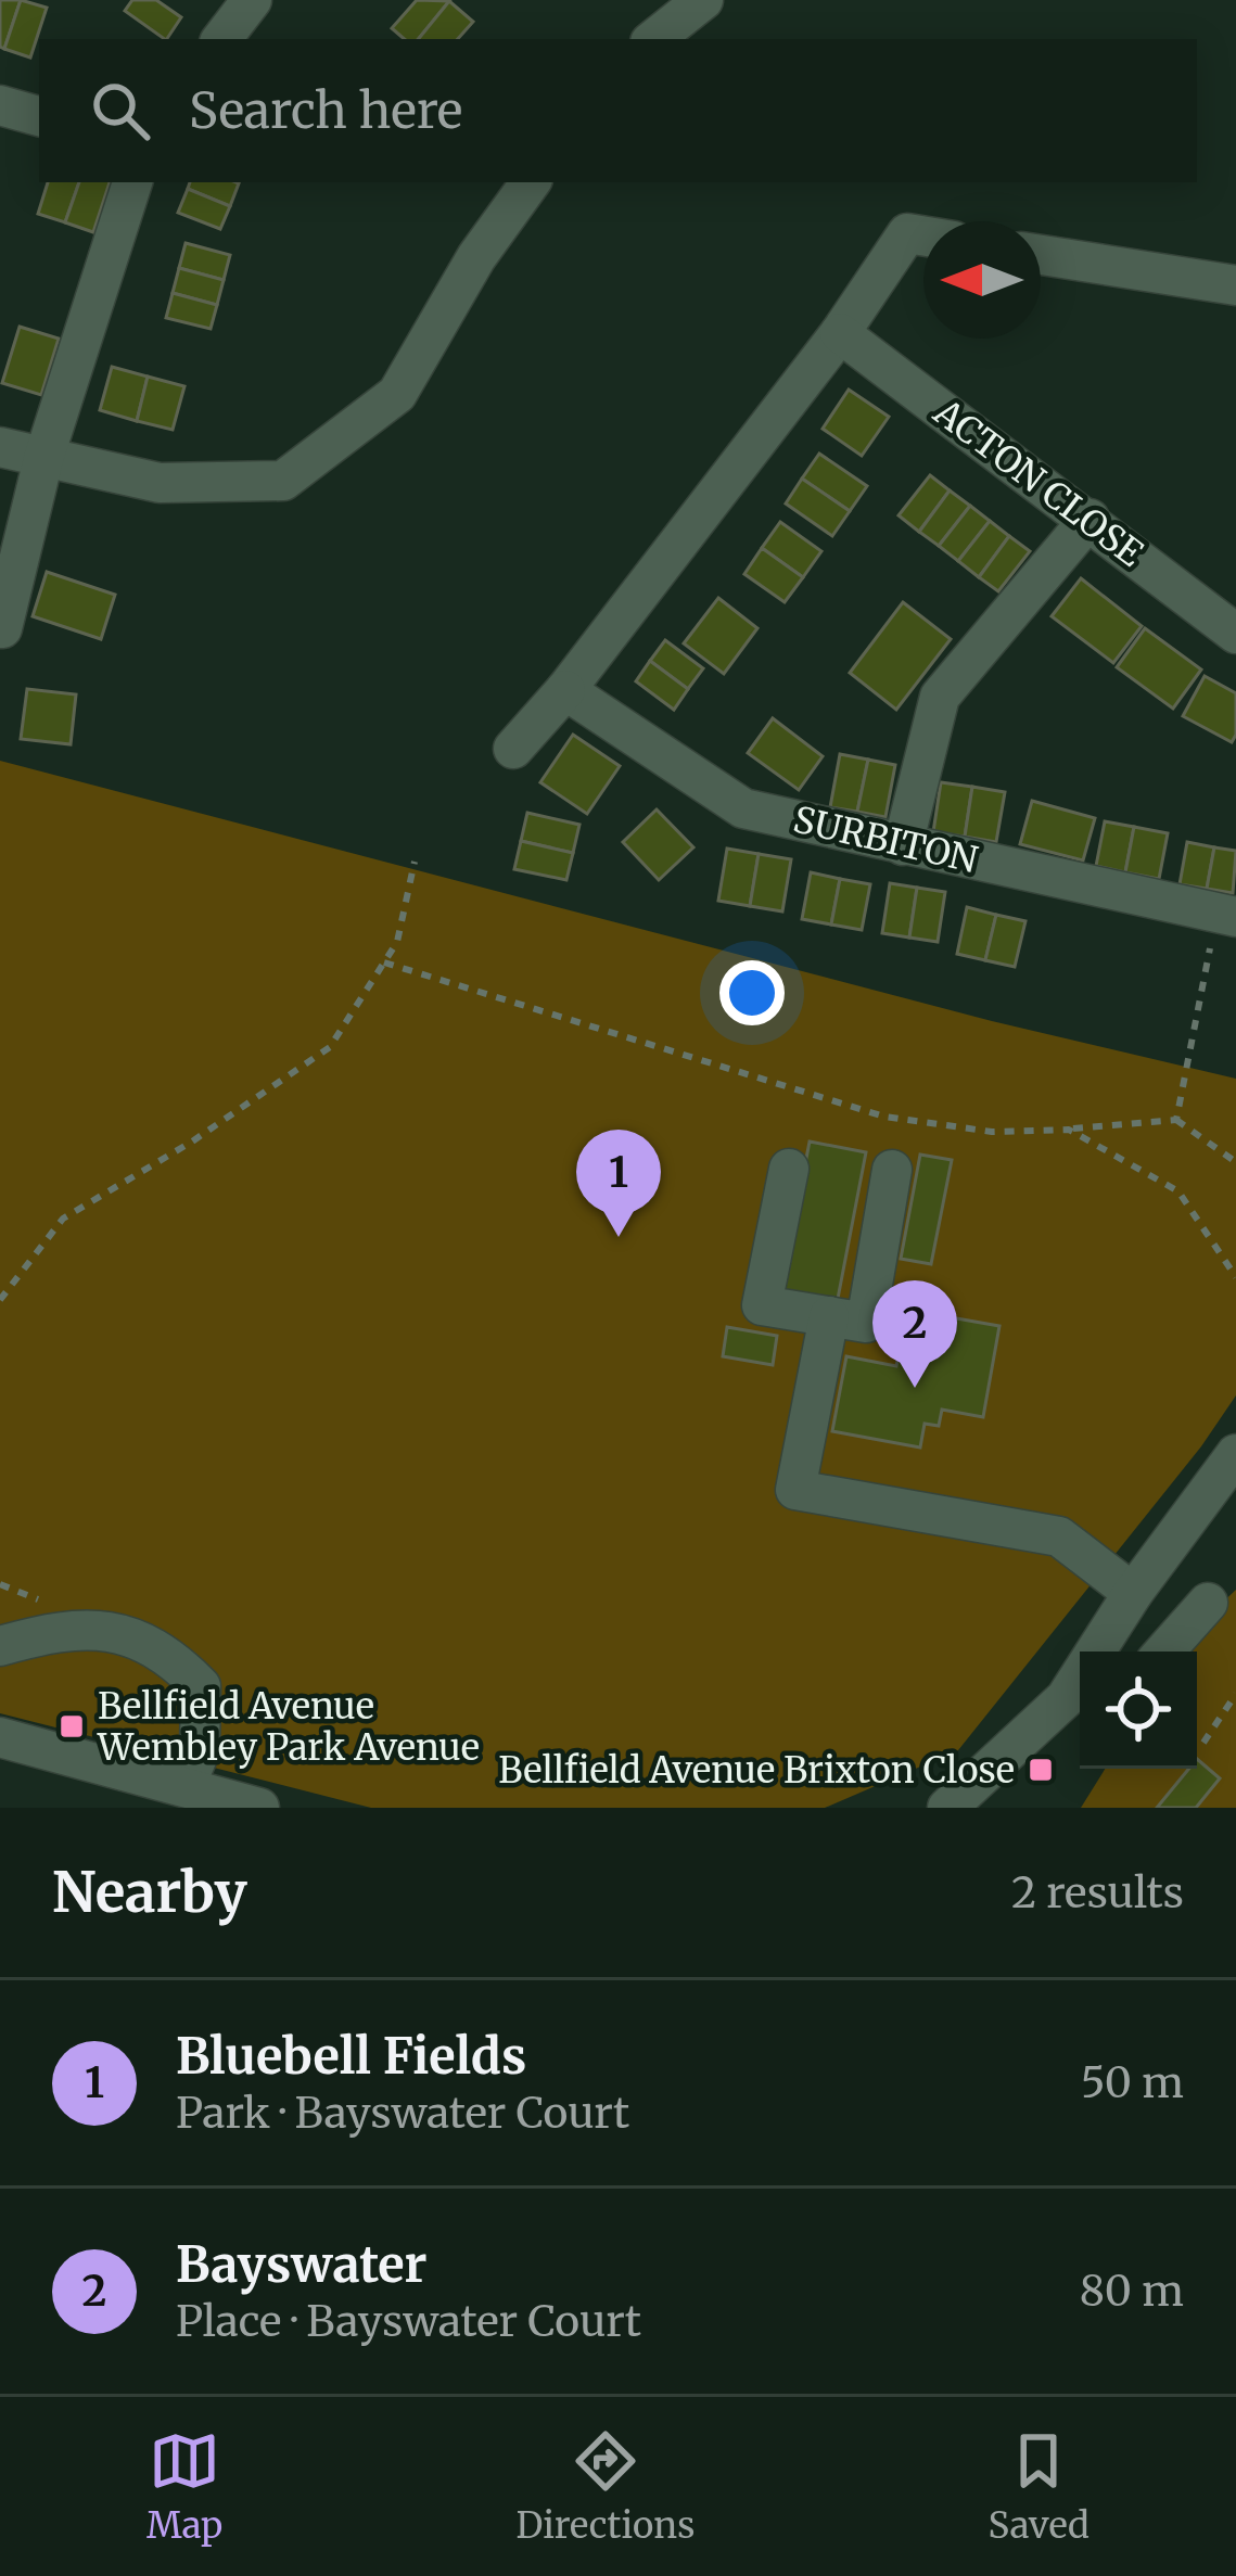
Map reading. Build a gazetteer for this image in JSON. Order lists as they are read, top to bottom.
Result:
{
  "streets": {
    "street": ["ACTON CLOSE", "SURBITON"]
  },
  "places": {
    "transit": ["Bellfield Avenue Wembley Park Avenue", "Bellfield Avenue Brixton Close"]
  },
  "north": "left",
  "page": {
    "search": "Search here",
    "pins": ["1", "2"],
    "heading": ["Nearby", "2 results"],
    "list": [
      {
        "mark": "1",
        "name": "Bluebell Fields",
        "note": "Park · Bayswater Court",
        "value": "50 m"
      },
      {
        "mark": "2",
        "name": "Bayswater",
        "note": "Place · Bayswater Court",
        "value": "80 m"
      }
    ],
    "nav": ["Map", "Directions", "Saved"]
  }
}
